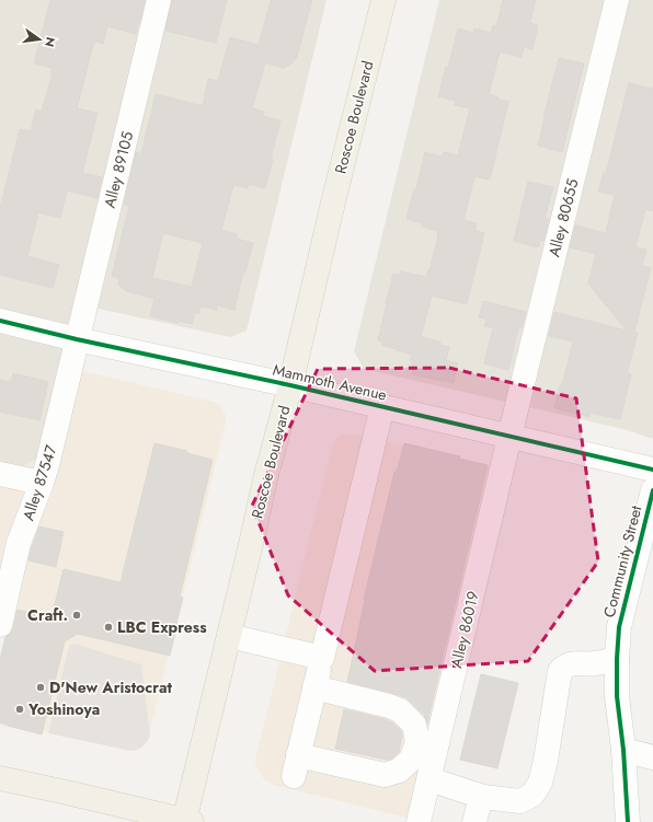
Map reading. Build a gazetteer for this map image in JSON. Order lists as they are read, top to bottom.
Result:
{
  "streets": {
    "main road": ["Roscoe Boulevard"],
    "street": [
      "Alley 89105",
      "Alley 80655",
      "Mammoth Avenue",
      "Alley 87547",
      "Community Street",
      "Alley 86019"
    ]
  },
  "crossings": [
    ["Roscoe Boulevard", "Mammoth Avenue"],
    ["Alley 89105", "Mammoth Avenue"],
    ["Alley 89105", "Alley 87547"],
    ["Alley 80655", "Mammoth Avenue"],
    ["Alley 80655", "Alley 86019"],
    ["Mammoth Avenue", "Alley 87547"],
    ["Mammoth Avenue", "Alley 86019"]
  ],
  "places": [
    "Craft.",
    "LBC Express",
    "D'New Aristocrat",
    "Yoshinoya"
  ],
  "north": "right"
}
